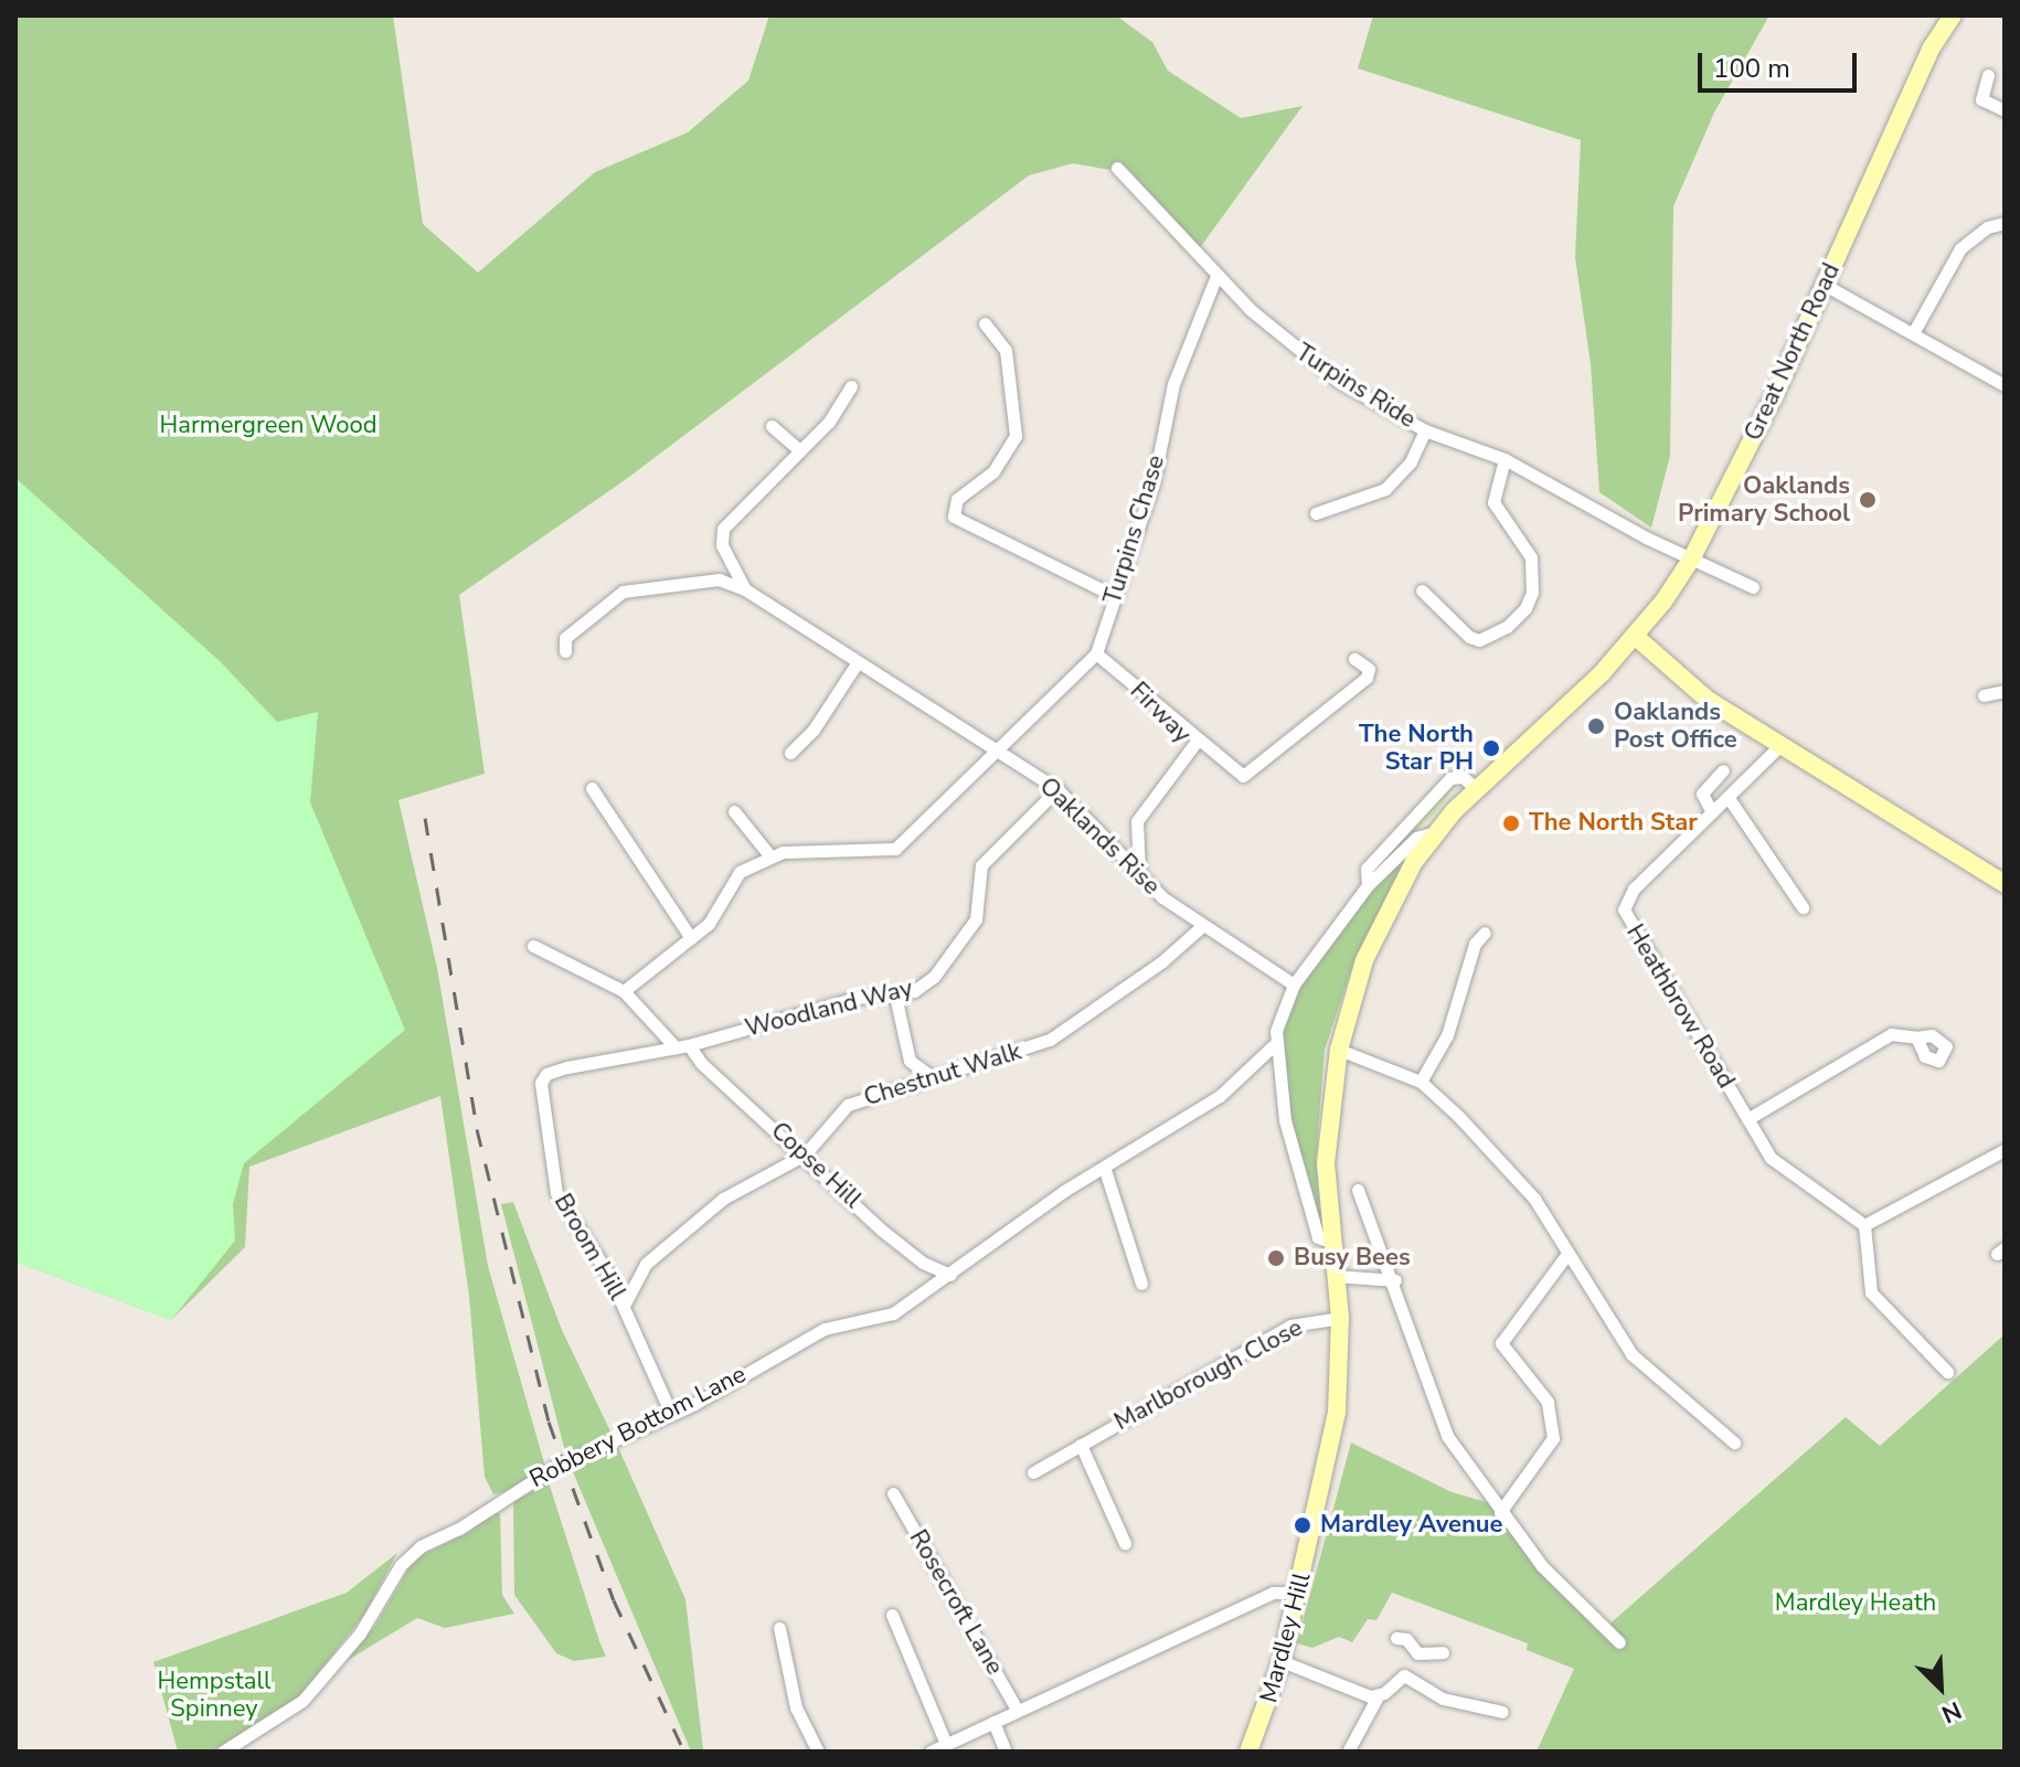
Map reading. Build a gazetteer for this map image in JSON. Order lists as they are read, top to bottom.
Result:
{
  "streets": {
    "main road": ["Great North Road", "Mardley Hill"],
    "street": [
      "Turpins Ride",
      "Turpins Chase",
      "Firway",
      "Oaklands Rise",
      "Heathbrow Road",
      "Woodland Way",
      "Chestnut Walk",
      "Copse Hill",
      "Broom Hill",
      "Marlborough Close",
      "Robbery Bottom Lane",
      "Rosecroft Lane"
    ]
  },
  "crossings": [
    ["Great North Road", "Turpins Ride"],
    ["Great North Road", "Mardley Hill"],
    ["Turpins Ride", "Turpins Chase"],
    ["Turpins Chase", "Firway"],
    ["Turpins Chase", "Oaklands Rise"],
    ["Firway", "Oaklands Rise"],
    ["Oaklands Rise", "Woodland Way"],
    ["Oaklands Rise", "Chestnut Walk"],
    ["Woodland Way", "Copse Hill"],
    ["Woodland Way", "Broom Hill"],
    ["Chestnut Walk", "Copse Hill"],
    ["Chestnut Walk", "Broom Hill"],
    ["Copse Hill", "Robbery Bottom Lane"],
    ["Broom Hill", "Robbery Bottom Lane"],
    ["Marlborough Close", "Mardley Hill"]
  ],
  "parks": ["Harmergreen Wood", "Mardley Heath", "Hempstall Spinney"],
  "places": [
    "Oaklands Primary School",
    "Oaklands Post Office",
    "The North Star PH",
    "The North Star",
    "Busy Bees",
    "Mardley Avenue"
  ],
  "scale_bar": "100 m",
  "north": "bottom right"
}
